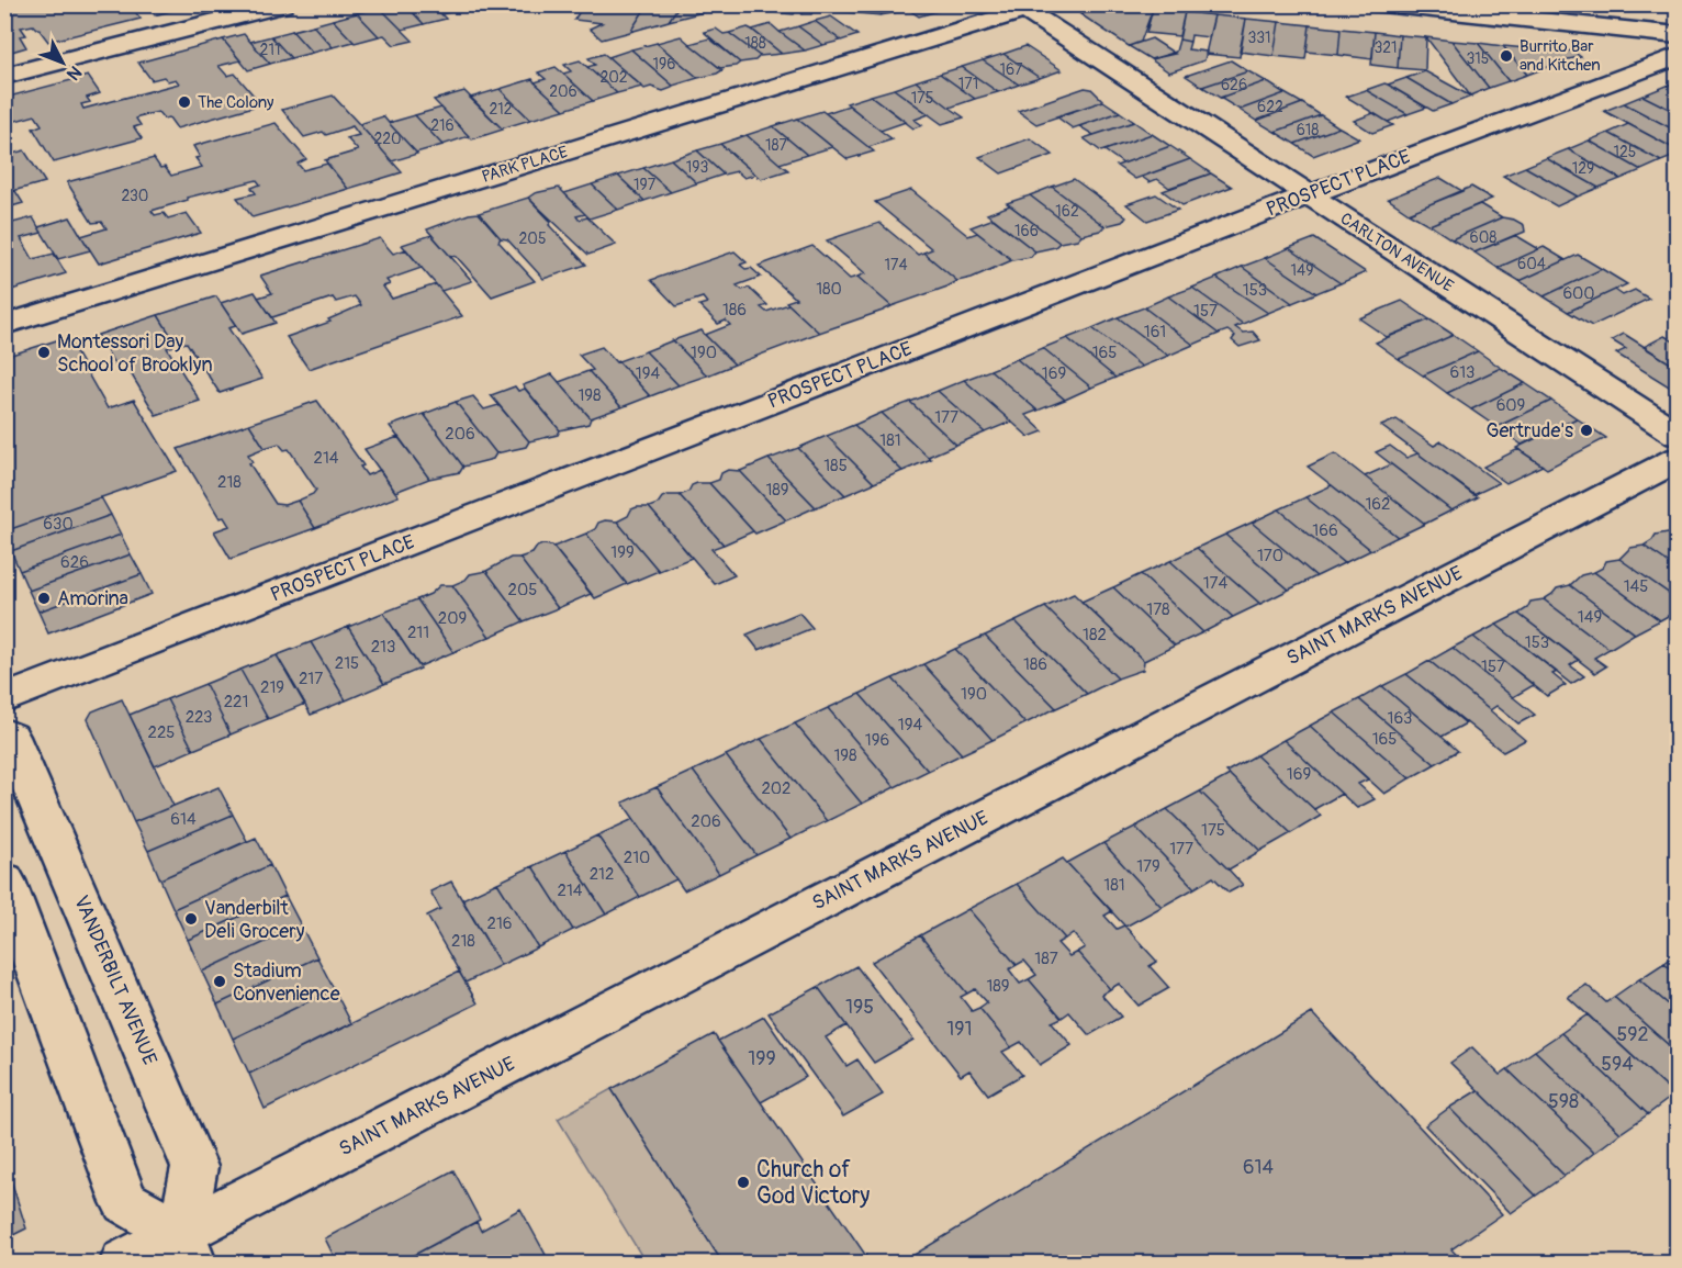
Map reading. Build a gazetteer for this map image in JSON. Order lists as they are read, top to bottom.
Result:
{
  "streets": {
    "street": [
      "PARK PLACE",
      "PROSPECT PLACE",
      "CARLTON AVENUE",
      "SAINT MARKS AVENUE",
      "VANDERBILT AVENUE"
    ]
  },
  "crossings": [
    ["PARK PLACE", "CARLTON AVENUE"],
    ["PROSPECT PLACE", "CARLTON AVENUE"],
    ["SAINT MARKS AVENUE", "VANDERBILT AVENUE"]
  ],
  "places": [
    "Burrito Bar and Kitchen",
    "The Colony",
    "Montessori Day School of Brooklyn",
    "Gertrude's",
    "Amorina",
    "Vanderbilt Deli Grocery",
    "Stadium Convenience",
    "Church of God Victory"
  ],
  "house_numbers": [
    "331",
    "188",
    "321",
    "211",
    "315",
    "196",
    "167",
    "202",
    "171",
    "626",
    "206",
    "175",
    "622",
    "212",
    "216",
    "618",
    "220",
    "187",
    "125",
    "193",
    "129",
    "197",
    "230",
    "162",
    "166",
    "608",
    "205",
    "604",
    "174",
    "149",
    "180",
    "153",
    "600",
    "186",
    "157",
    "161",
    "190",
    "165",
    "613",
    "194",
    "169",
    "198",
    "609",
    "177",
    "206",
    "181",
    "214",
    "185",
    "218",
    "189",
    "162",
    "630",
    "166",
    "199",
    "170",
    "626",
    "174",
    "145",
    "205",
    "178",
    "149",
    "209",
    "211",
    "182",
    "153",
    "213",
    "215",
    "186",
    "157",
    "217",
    "219",
    "190",
    "221",
    "223",
    "163",
    "194",
    "225",
    "165",
    "196",
    "198",
    "169",
    "202",
    "614",
    "206",
    "175",
    "177",
    "210",
    "179",
    "212",
    "181",
    "214",
    "216",
    "218",
    "187",
    "189",
    "195",
    "191",
    "592",
    "199",
    "594",
    "598",
    "614"
  ],
  "north": "bottom right"
}
